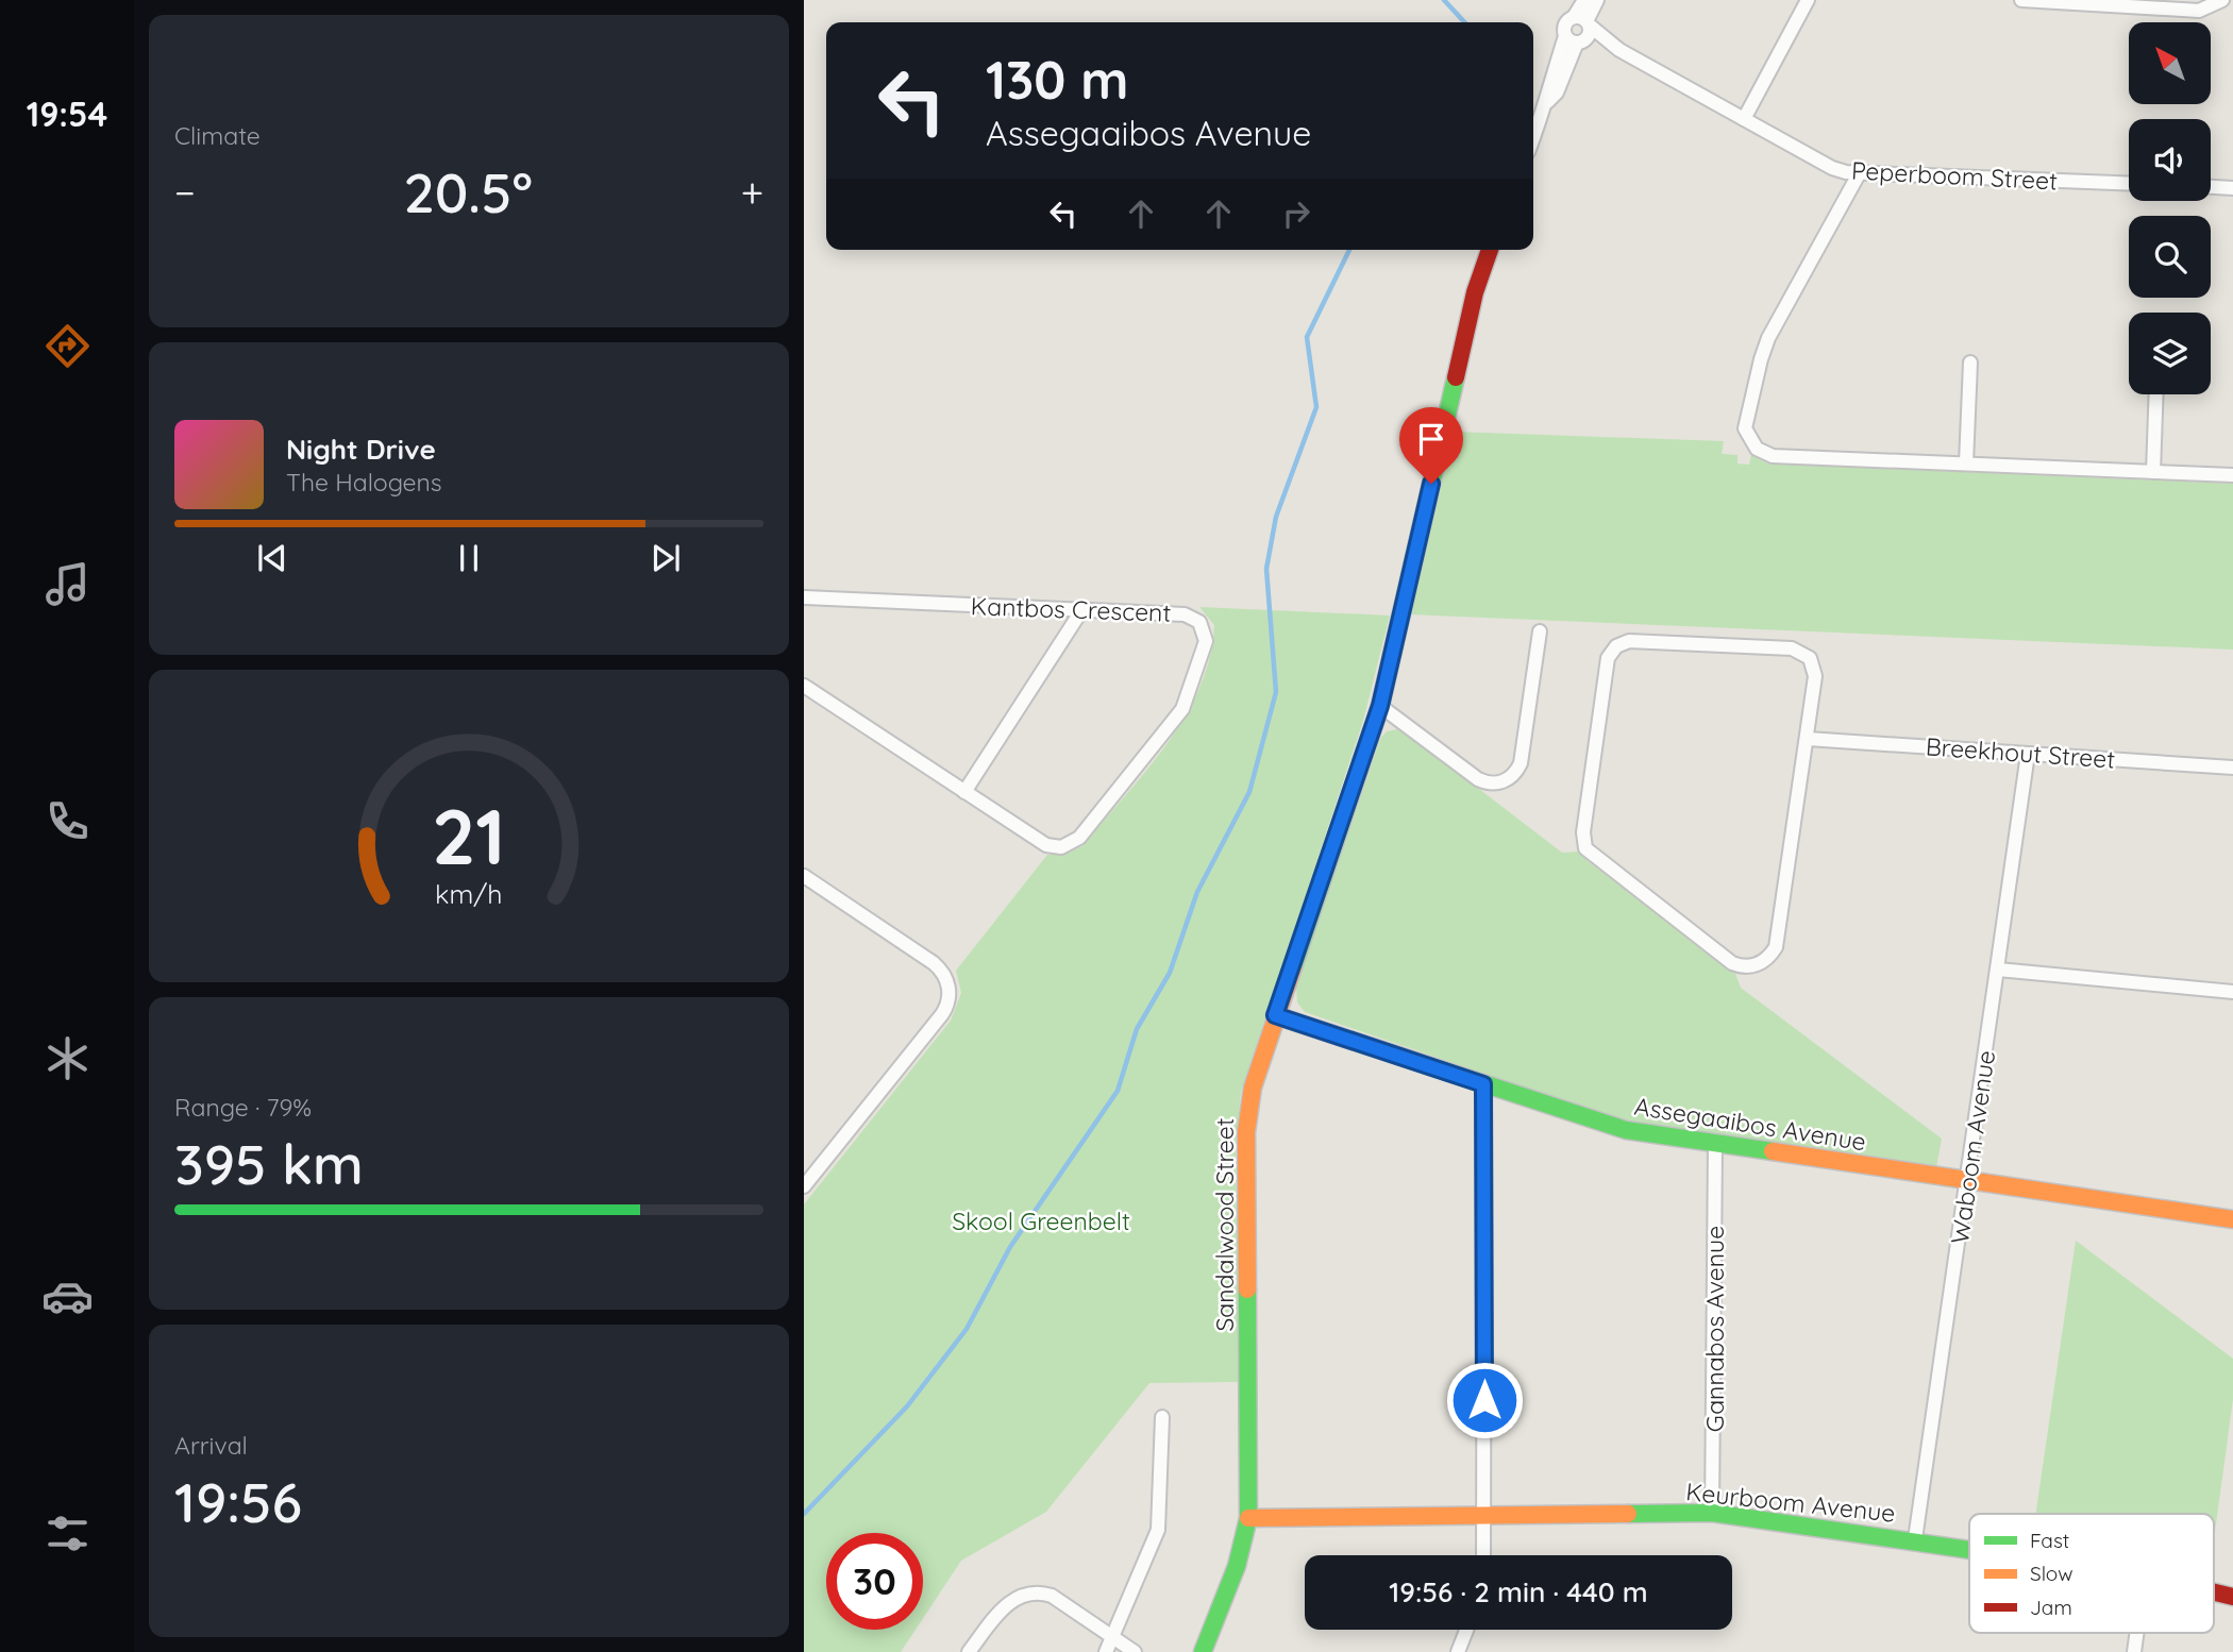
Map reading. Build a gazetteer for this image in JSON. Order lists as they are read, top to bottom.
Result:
{
  "streets": {
    "street": [
      "Peperboom Street",
      "Kantbos Crescent",
      "Breekhout Street",
      "Assegaaibos Avenue",
      "Waboom Avenue",
      "Sandalwood Street",
      "Gannabos Avenue",
      "Keurboom Avenue"
    ]
  },
  "crossings": [
    ["Breekhout Street", "Waboom Avenue"],
    ["Assegaaibos Avenue", "Waboom Avenue"],
    ["Assegaaibos Avenue", "Sandalwood Street"],
    ["Assegaaibos Avenue", "Gannabos Avenue"],
    ["Waboom Avenue", "Keurboom Avenue"],
    ["Sandalwood Street", "Keurboom Avenue"],
    ["Gannabos Avenue", "Keurboom Avenue"]
  ],
  "parks": ["Skool Greenbelt"],
  "legend": ["Fast", "Slow", "Jam"],
  "north": "top left",
  "page": {
    "tabs": "19:54",
    "tile": [
      "Climate",
      ["Range · 79%", "395 km"],
      ["Arrival", "19:56"]
    ],
    "turn": ["130 m", "Assegaaibos Avenue"],
    "heat": ["−", "20.5°", "+"],
    "song": ["Night Drive", "The Halogens"],
    "limit": "30",
    "trip": "19:56 · 2 min · 440 m",
    "gauge": ["21", "km/h"]
  }
}
